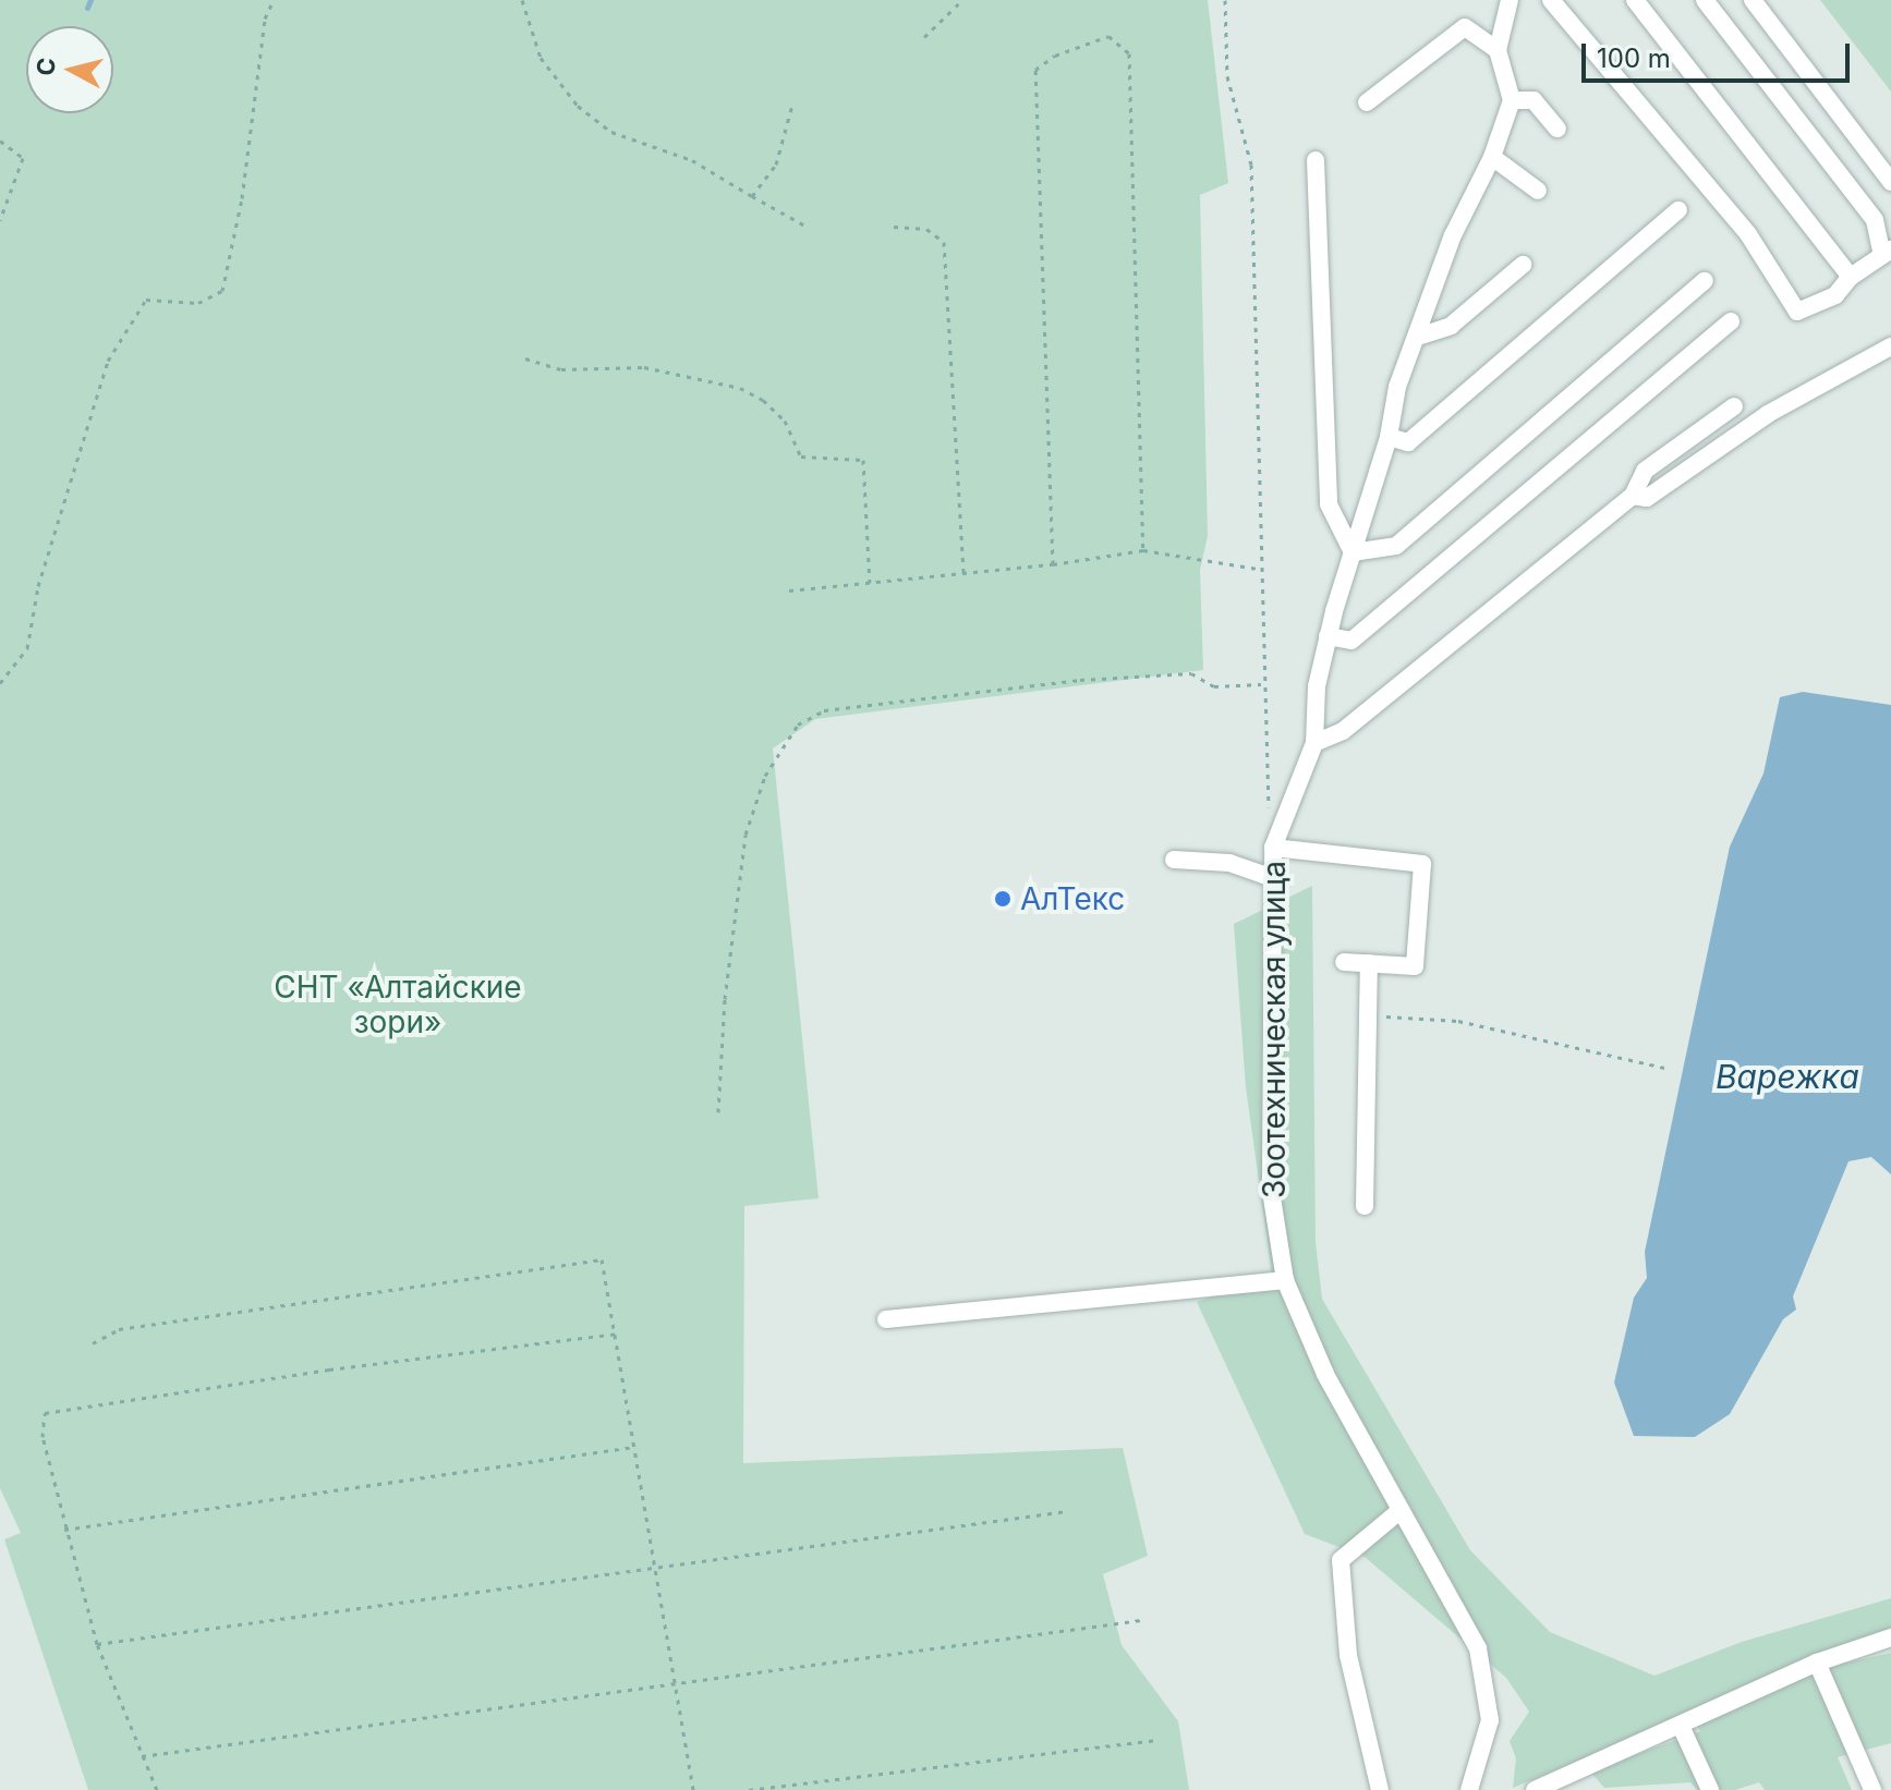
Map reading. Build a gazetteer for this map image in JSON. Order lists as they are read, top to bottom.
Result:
{
  "streets": {
    "street": ["Зоотехническая улица"]
  },
  "water": ["Варежка"],
  "parks": ["СНТ «Алтайские зори»"],
  "places": ["АлТекс"],
  "scale_bar": "100 m",
  "north": "left"
}
